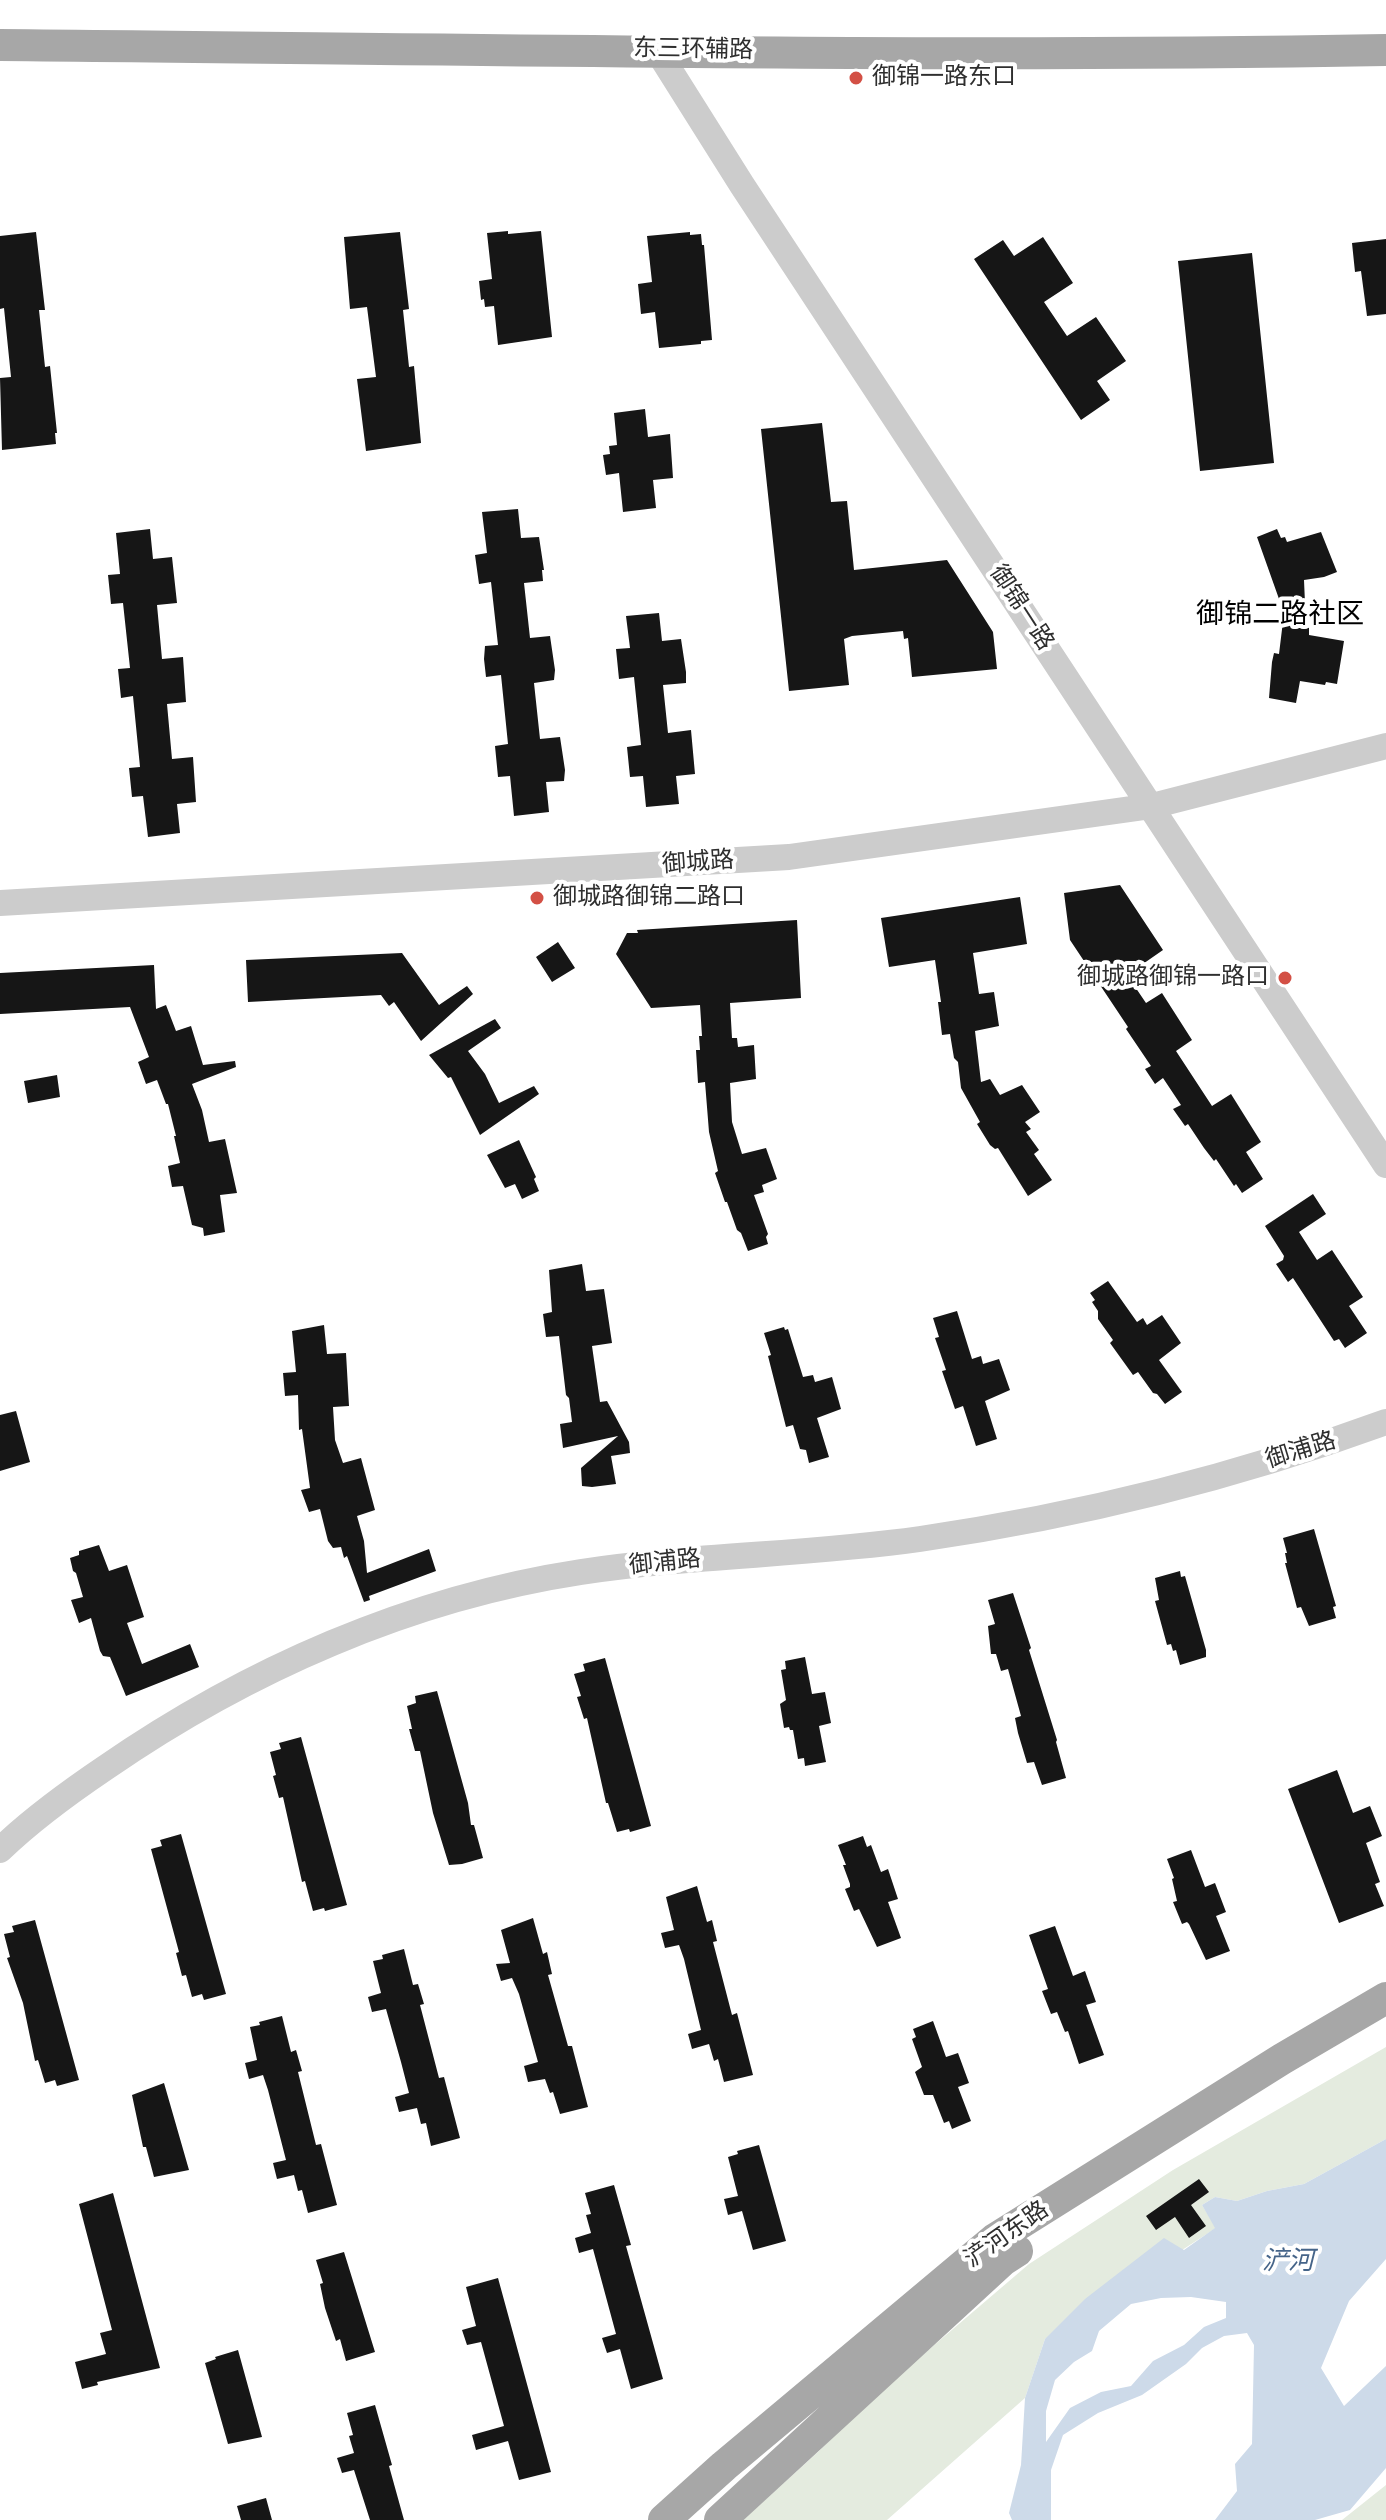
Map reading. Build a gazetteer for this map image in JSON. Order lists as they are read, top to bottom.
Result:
{
  "streets": {
    "main road": ["东三环辅路", "浐河东路"],
    "street": ["御锦一路", "御城路", "御浦路"]
  },
  "crossings": [
    ["东三环辅路", "御锦一路"],
    ["御锦一路", "御城路"]
  ],
  "districts": ["御锦二路社区"],
  "water": ["浐河"],
  "places": ["御锦一路东口", "御城路御锦二路口", "御城路御锦一路口"]
}
